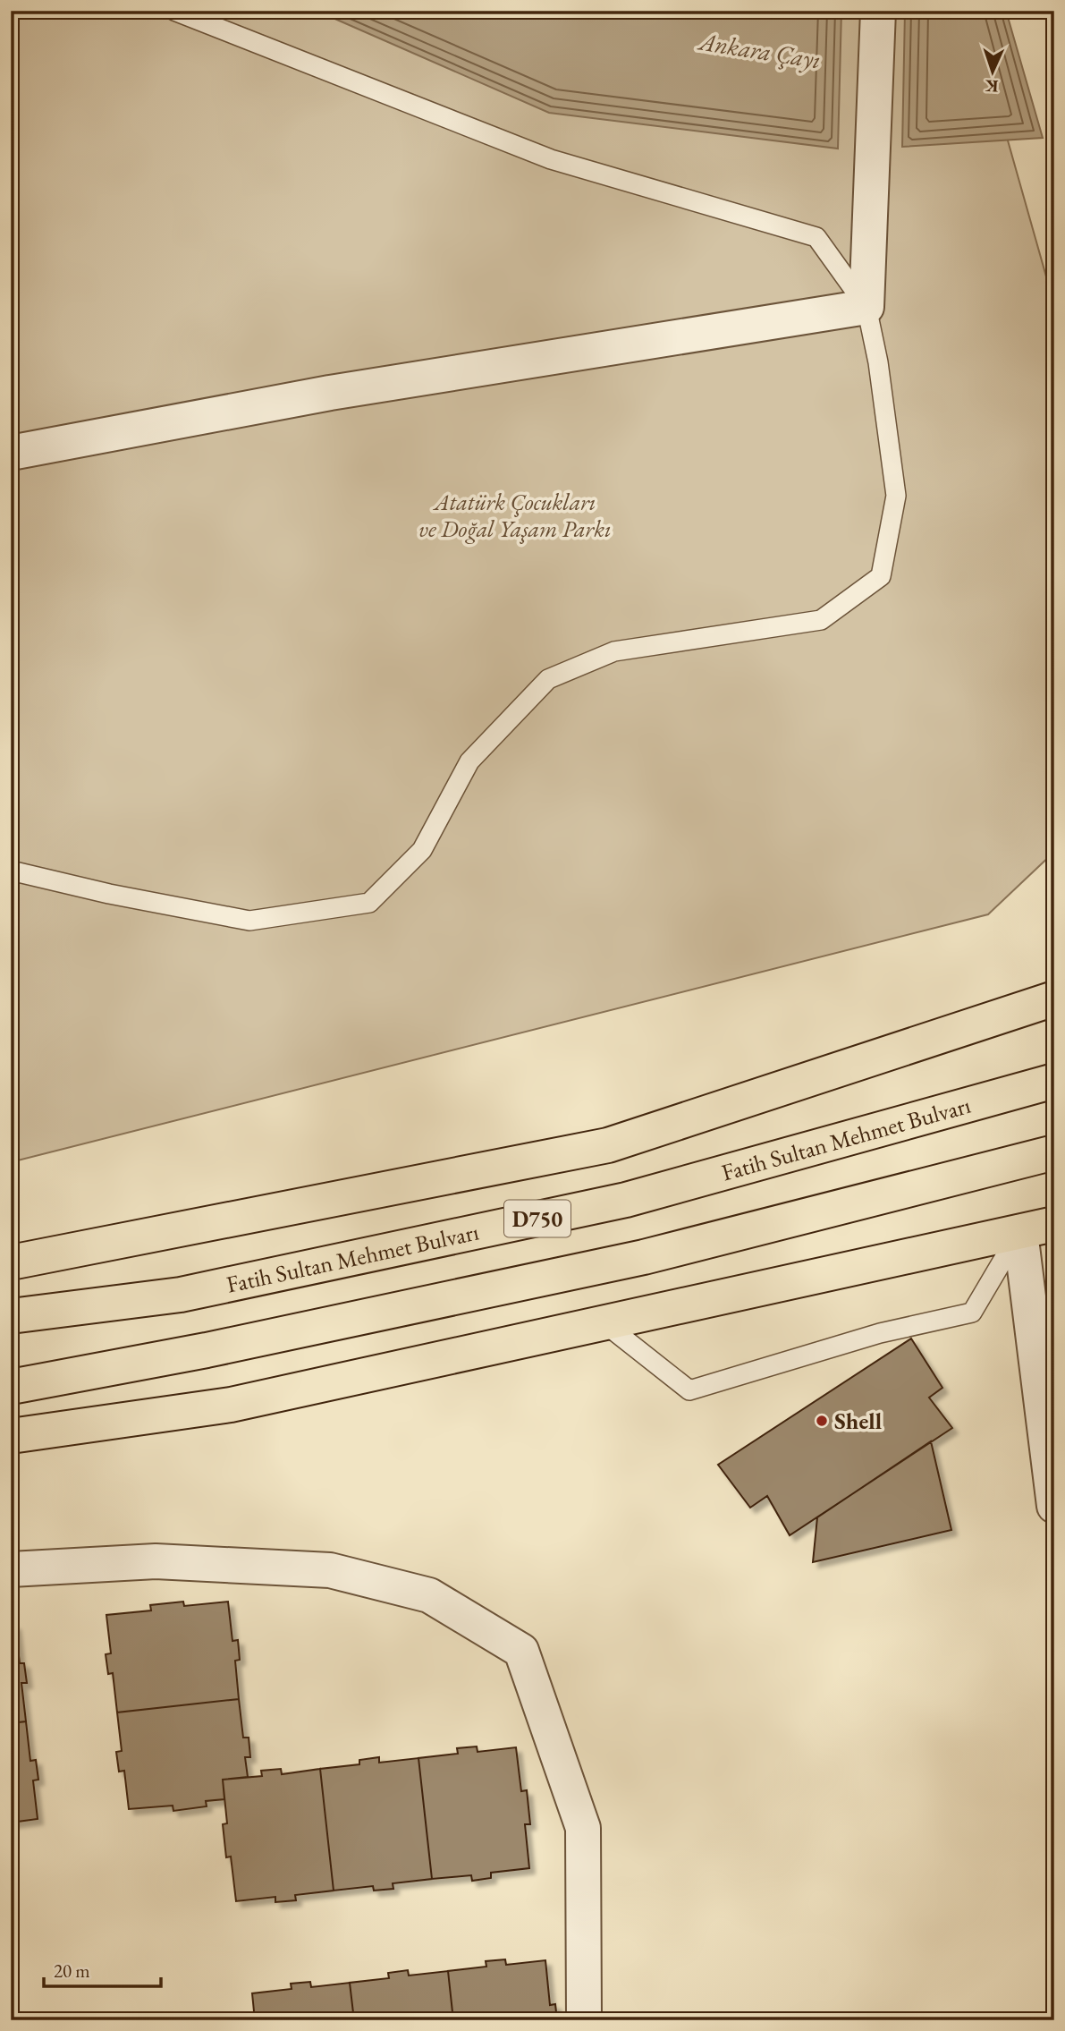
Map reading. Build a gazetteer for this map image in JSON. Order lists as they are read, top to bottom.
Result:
{
  "streets": {
    "highway": ["Fatih Sultan Mehmet Bulvarı", "D750"]
  },
  "water": ["Ankara Çayı"],
  "parks": ["Atatürk Çocukları ve Doğal Yaşam Parkı"],
  "places": ["Shell"],
  "scale_bar": "20 m",
  "north": "bottom"
}
